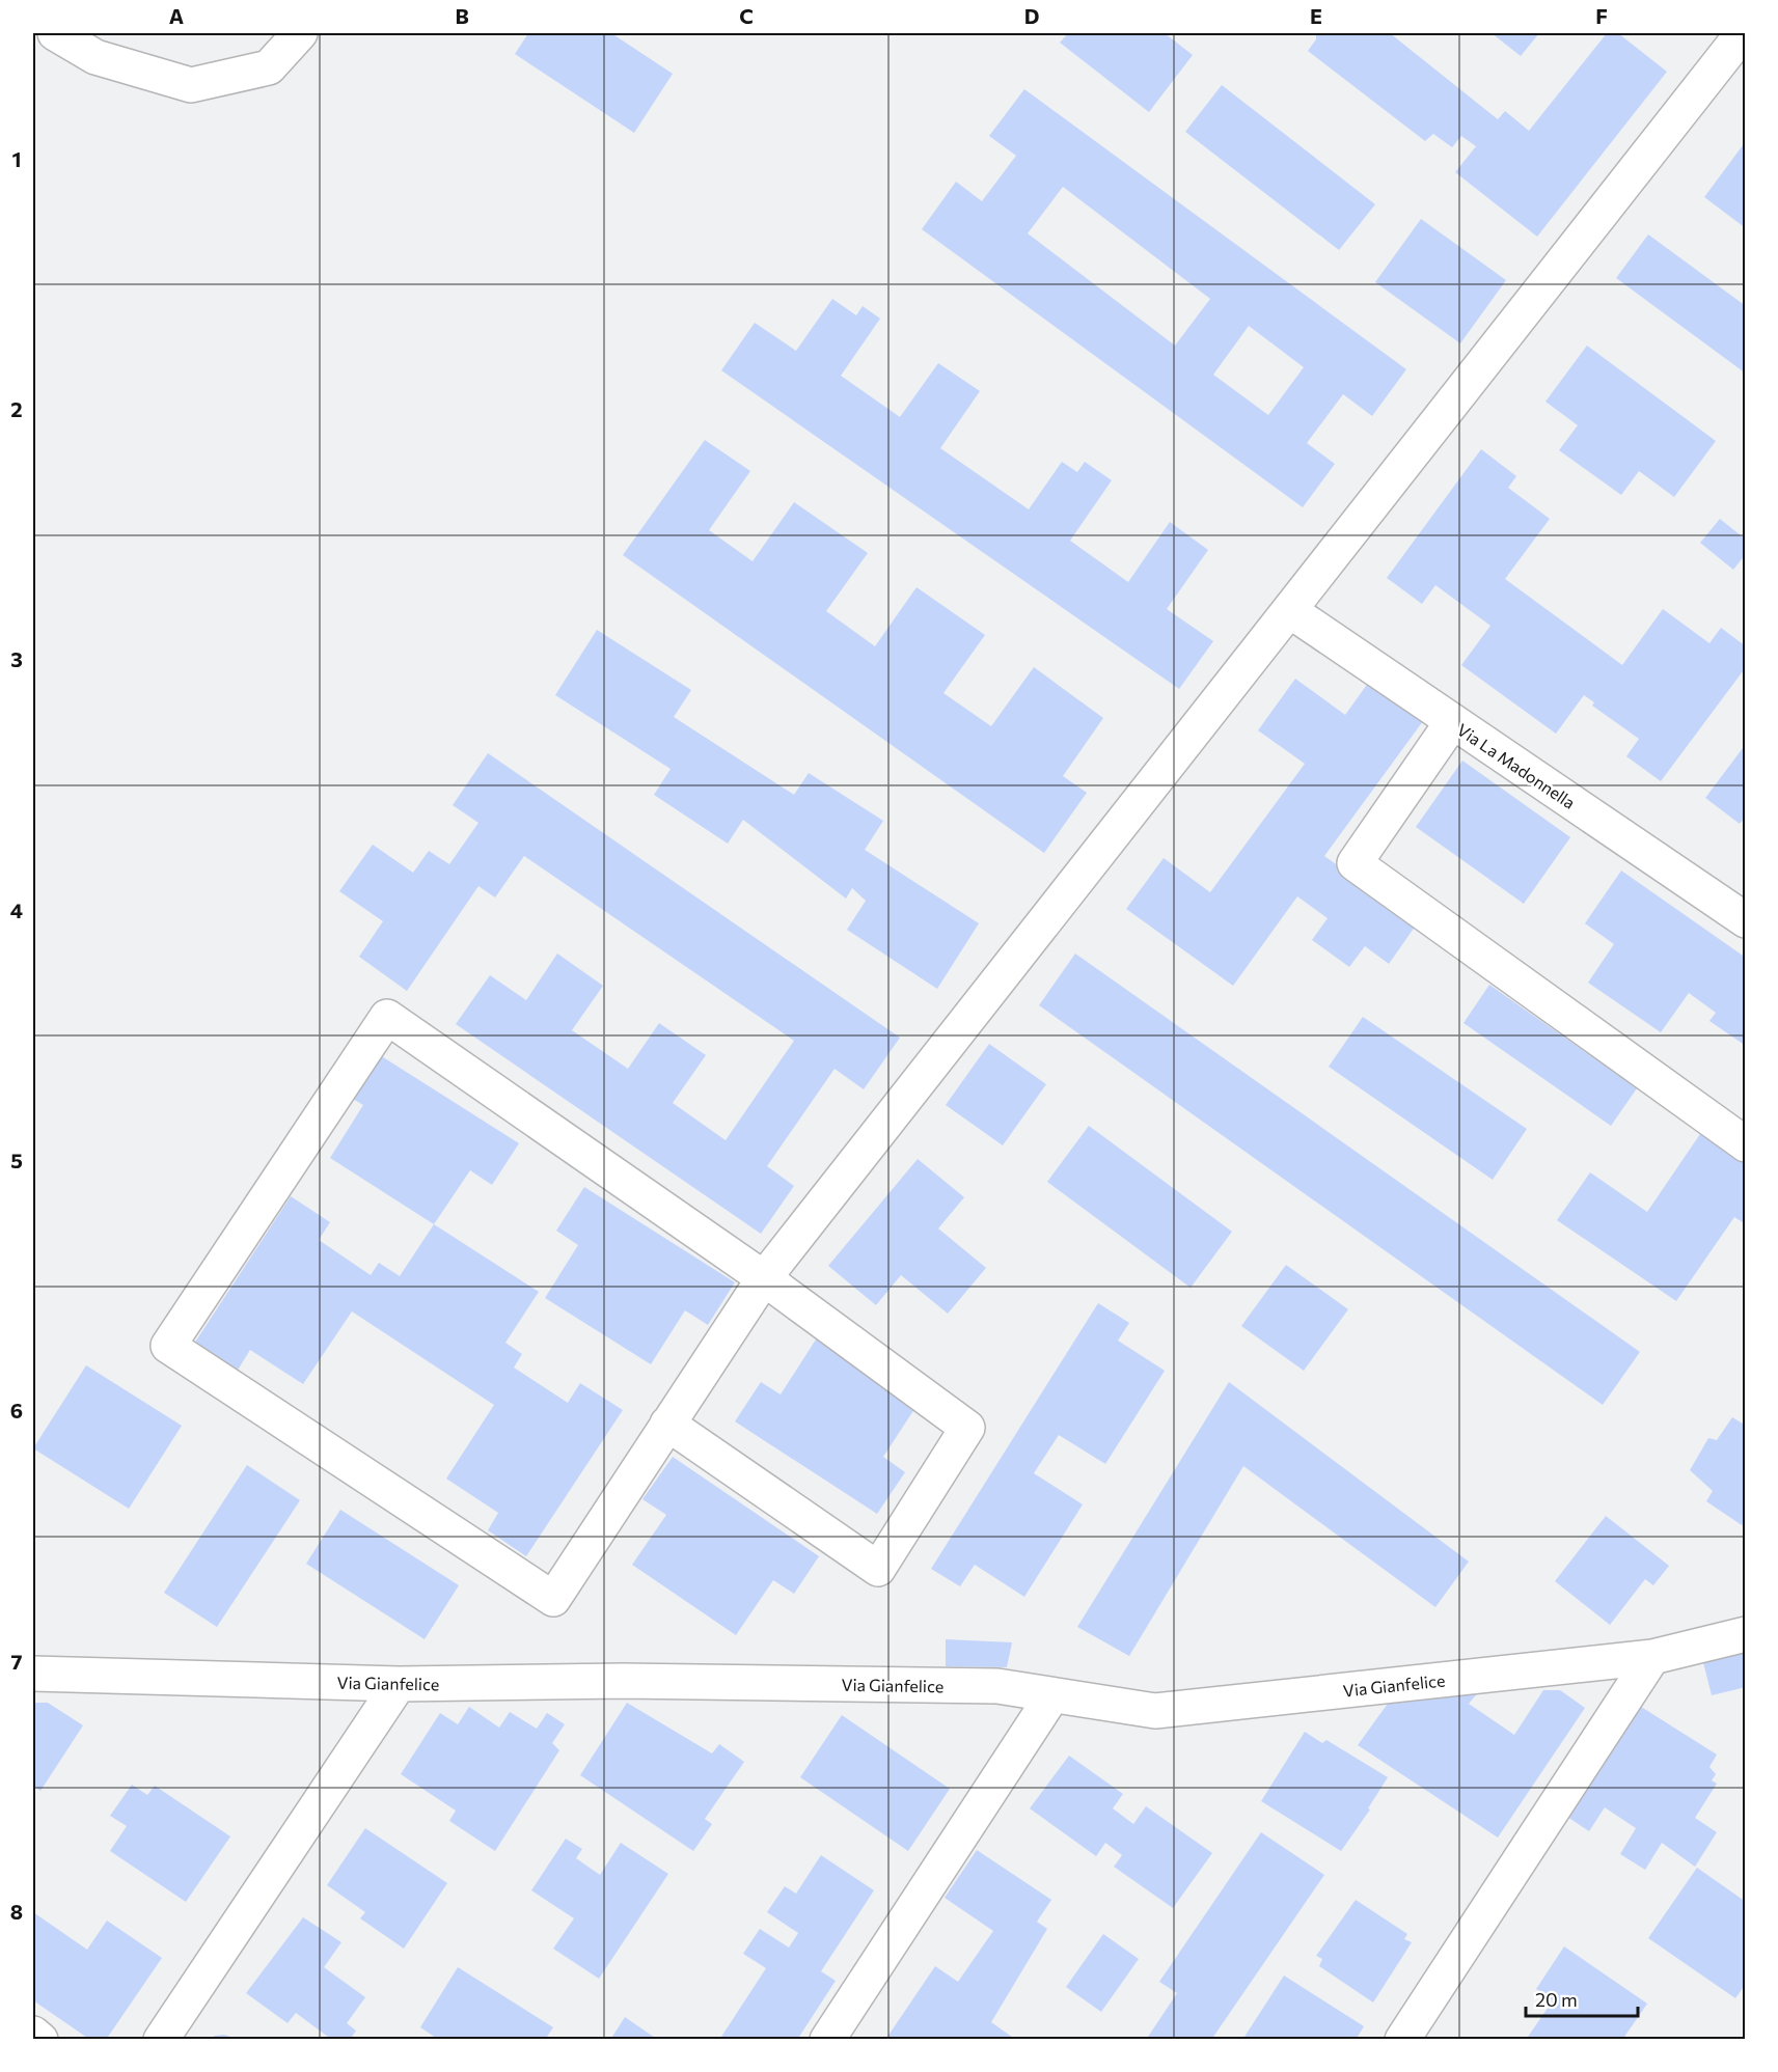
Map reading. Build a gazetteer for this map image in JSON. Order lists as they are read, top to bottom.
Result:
{
  "streets": {
    "street": ["Via La Madonnella", "Via Gianfelice"]
  },
  "scale_bar": "20 m",
  "grid": {
    "columns": [
      "A",
      "B",
      "C",
      "D",
      "E",
      "F"
    ],
    "rows": [
      "1",
      "2",
      "3",
      "4",
      "5",
      "6",
      "7",
      "8"
    ]
  }
}
